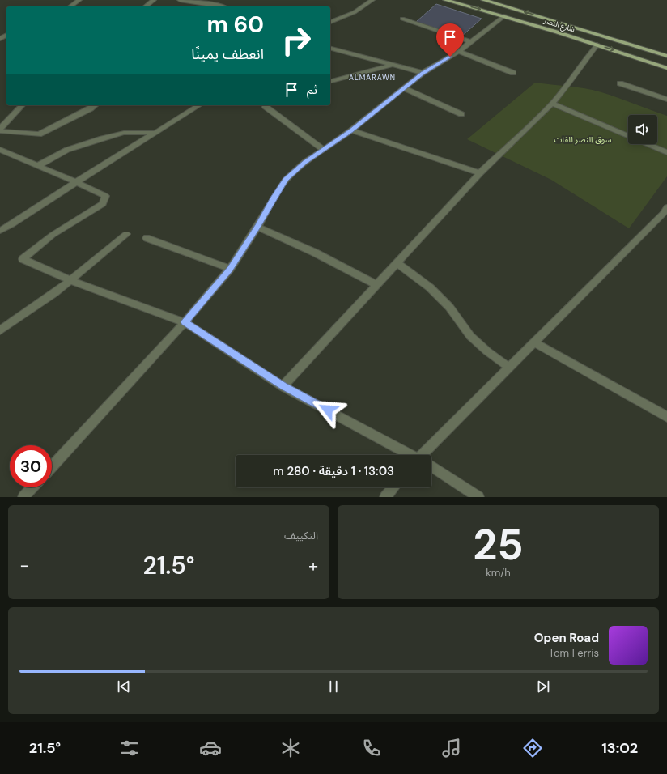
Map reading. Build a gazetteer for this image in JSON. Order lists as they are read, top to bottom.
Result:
{
  "streets": {
    "main road": ["شارع النصر"]
  },
  "districts": ["ALMARAWN"],
  "parks": ["سوق النصر للقات"],
  "page": {
    "turn": ["60 m", "انعطف يمينًا"],
    "then": "ثم",
    "limit": "30",
    "trip": "13:03 · 1 دقيقة · 280 m",
    "tile": [
      ["25", "km/h"],
      "التكييف"
    ],
    "heat": ["−", "21.5°", "+"],
    "song": ["Open Road", "Tom Ferris"],
    "tabs": ["13:02", "21.5°"]
  }
}
